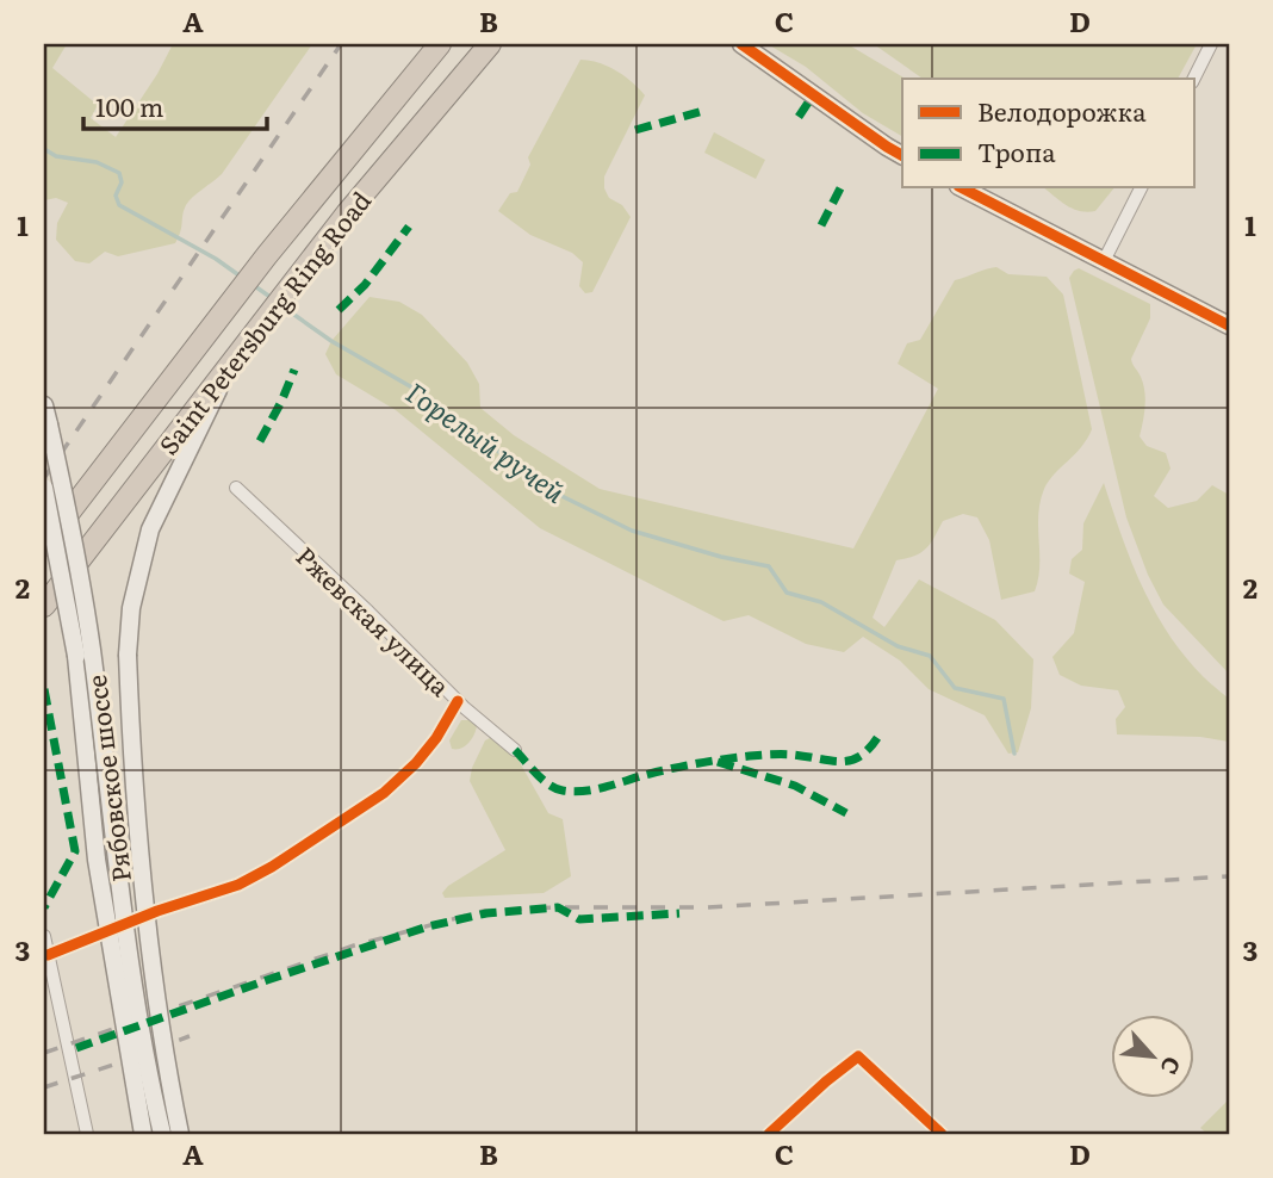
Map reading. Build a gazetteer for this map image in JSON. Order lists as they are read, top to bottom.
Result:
{
  "streets": {
    "highway": ["Saint Petersburg Ring Road"],
    "main road": ["Рябовское шоссе"],
    "street": ["Ржевская улица"]
  },
  "water": ["Горелый ручей"],
  "legend": ["Велодорожка", "Тропа"],
  "scale_bar": "100 m",
  "north": "bottom right",
  "grid": {
    "columns": [
      "A",
      "B",
      "C",
      "D"
    ],
    "rows": ["1", "2", "3"]
  }
}
